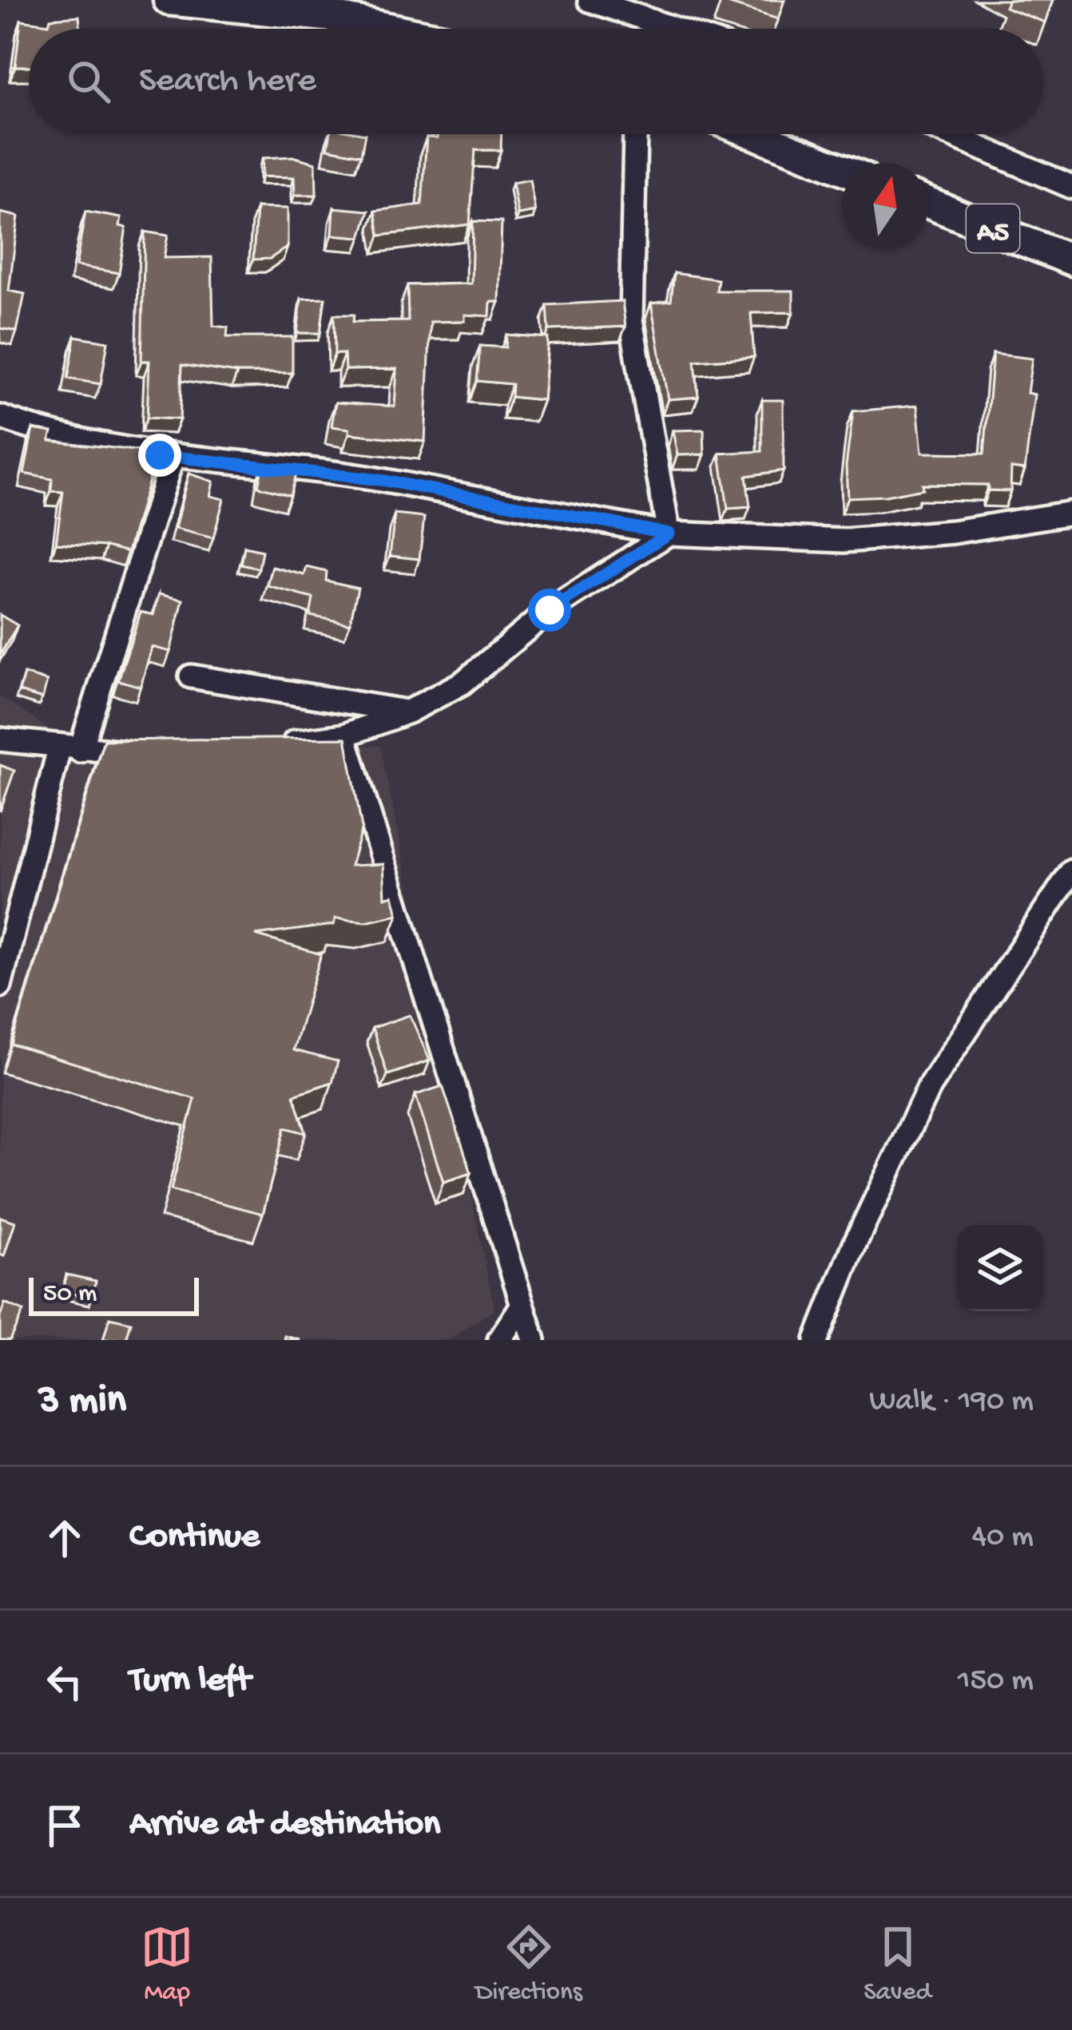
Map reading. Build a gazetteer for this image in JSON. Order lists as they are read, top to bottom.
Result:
{
  "streets": {
    "main road": ["A5"]
  },
  "scale_bar": "50 m",
  "north": "top",
  "page": {
    "search": "Search here",
    "scale": "50 m",
    "heading": ["3 min", "Walk · 190 m"],
    "list": [
      ["Continue", "40 m"],
      ["Turn left", "150 m"],
      "Arrive at destination"
    ],
    "nav": ["Map", "Directions", "Saved"]
  }
}
